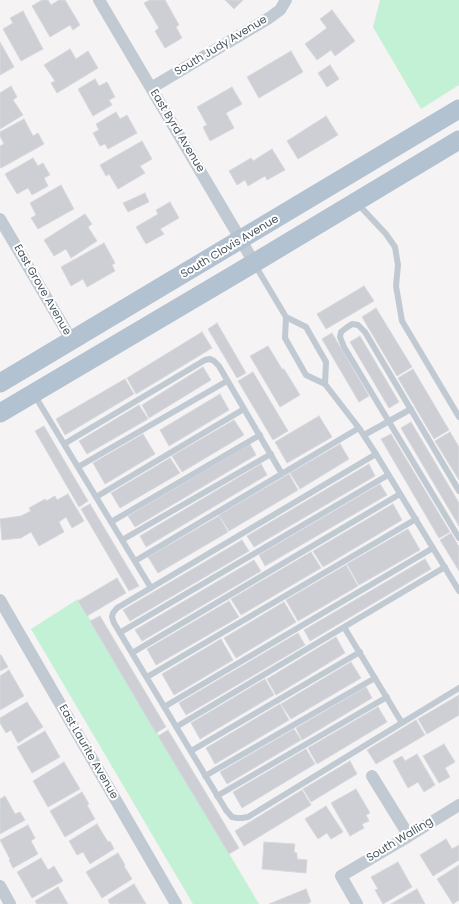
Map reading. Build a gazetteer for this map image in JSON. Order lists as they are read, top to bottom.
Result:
{
  "streets": {
    "main road": ["South Clovis Avenue"],
    "street": [
      "South Judy Avenue",
      "East Byrd Avenue",
      "East Grove Avenue",
      "East Laurite Avenue",
      "South Walling"
    ]
  },
  "crossings": [
    ["South Judy Avenue", "East Byrd Avenue"],
    ["East Byrd Avenue", "South Clovis Avenue"],
    ["South Clovis Avenue", "East Grove Avenue"]
  ]
}
